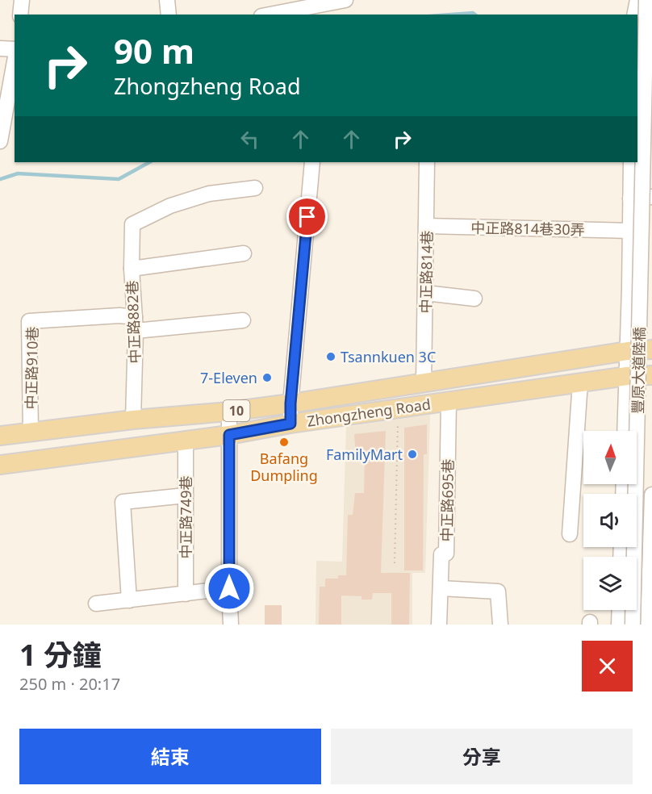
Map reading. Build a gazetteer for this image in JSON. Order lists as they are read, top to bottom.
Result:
{
  "streets": {
    "main road": ["10", "Zhongzheng Road"],
    "street": [
      "中正路814巷30弄",
      "中正路814巷",
      "中正路882巷",
      "中正路910巷",
      "豐原大道陸橋",
      "中正路695巷",
      "中正路749巷"
    ]
  },
  "crossings": [
    ["中正路814巷30弄", "中正路814巷"],
    ["中正路814巷", "Zhongzheng Road"],
    ["中正路882巷", "中正路910巷"],
    ["中正路882巷", "Zhongzheng Road"],
    ["中正路910巷", "Zhongzheng Road"],
    ["Zhongzheng Road", "中正路695巷"],
    ["Zhongzheng Road", "中正路749巷"]
  ],
  "places": [
    "Tsannkuen 3C",
    "7-Eleven",
    "Bafang Dumpling",
    "FamilyMart"
  ],
  "north": "top",
  "page": {
    "turn": ["90 m", "Zhongzheng Road"],
    "heading": ["1 分鐘", "250 m · 20:17"],
    "buttons": ["結束", "分享"]
  }
}
